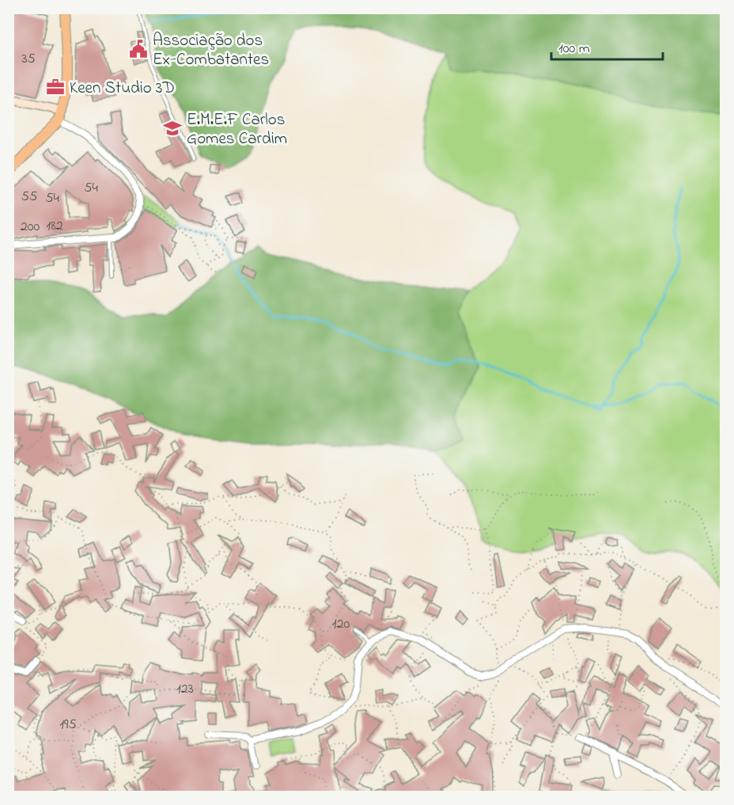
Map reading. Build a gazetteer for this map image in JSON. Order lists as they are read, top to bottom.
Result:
{
  "places": {
    "public building": ["Associação dos Ex-Combatantes"],
    "office": ["Keen Studio 3D"],
    "school or university": ["E.M.E.F Carlos Gomes Cardim"]
  },
  "house_numbers": [
    "35",
    "54",
    "55",
    "54",
    "182",
    "200",
    "120",
    "123",
    "195"
  ],
  "scale_bar": "100 m"
}
